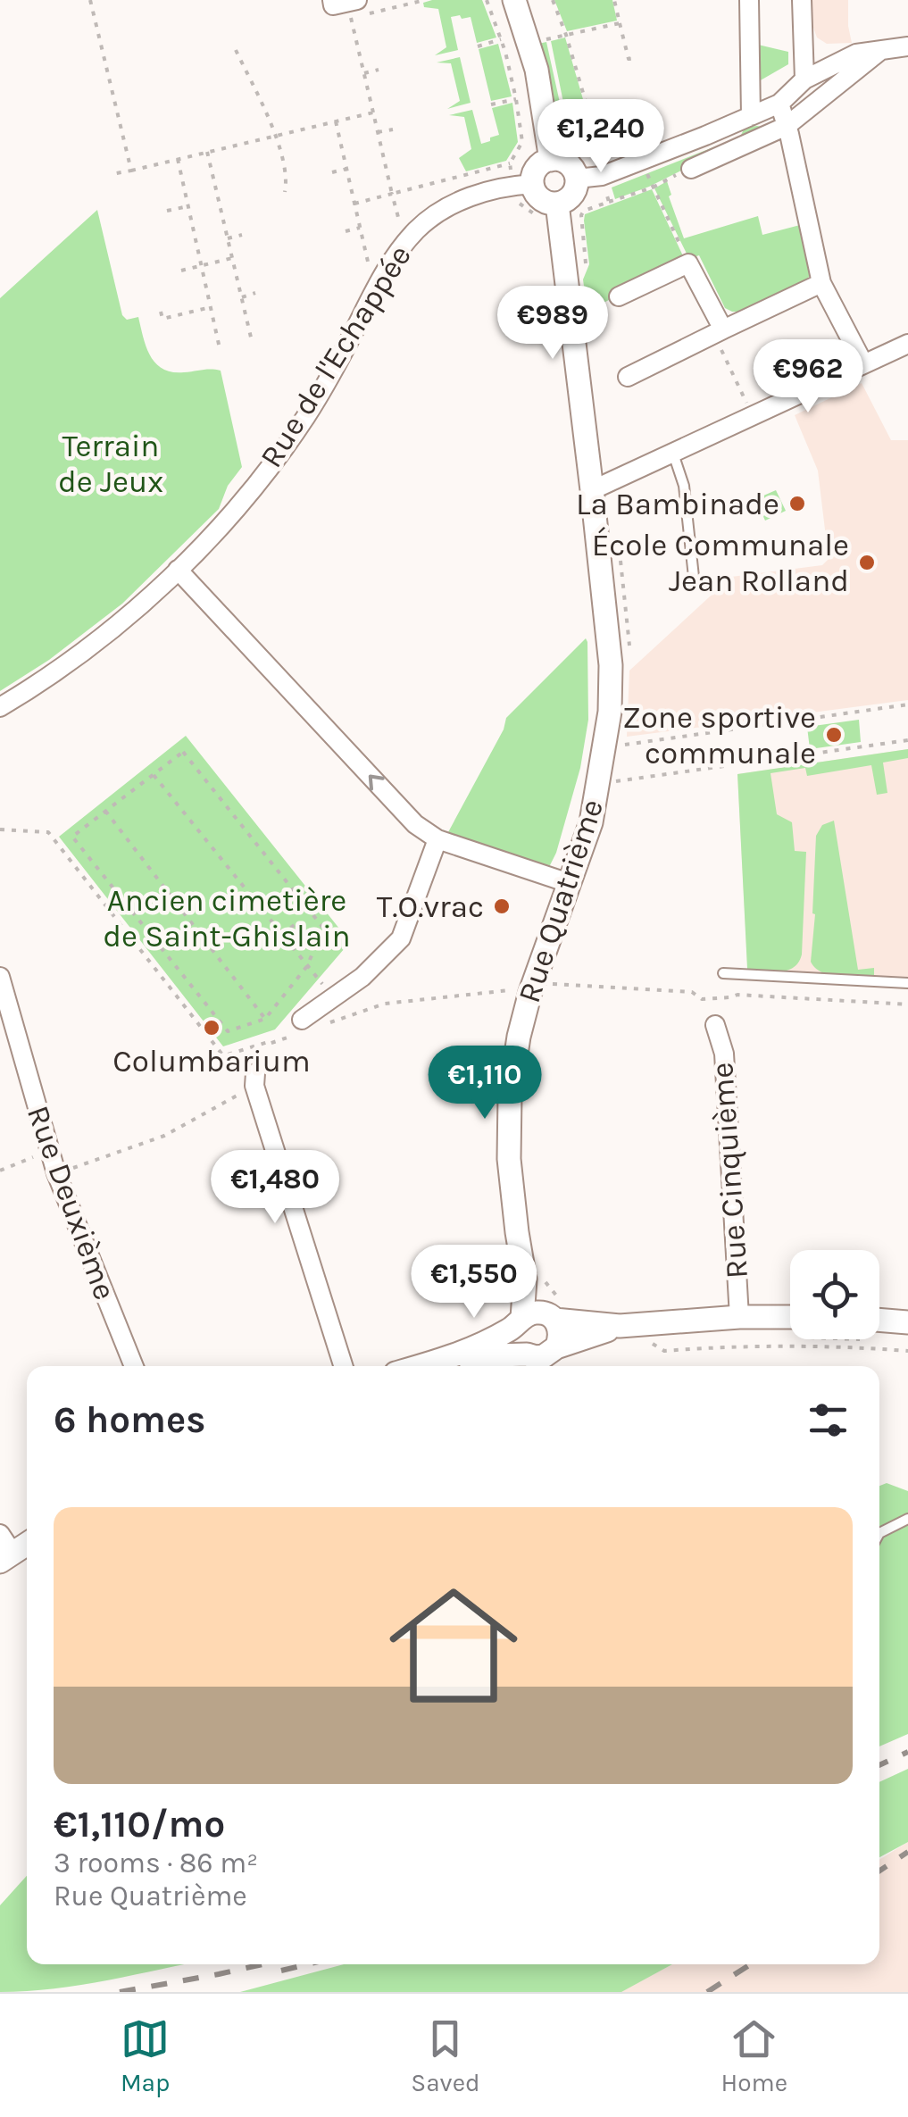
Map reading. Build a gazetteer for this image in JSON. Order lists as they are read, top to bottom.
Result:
{
  "streets": {
    "street": [
      "Rue de l'Echappée",
      "Rue Quatrième",
      "Rue Cinquième",
      "Rue Deuxième"
    ]
  },
  "parks": ["Terrain de Jeux", "Ancien cimetière de Saint-Ghislain"],
  "places": [
    "La Bambinade",
    "École Communale Jean Rolland",
    "Zone sportive communale",
    "T.O.vrac",
    "Columbarium"
  ],
  "page": {
    "price": [
      "€1,240",
      "€989",
      "€962",
      "€1,110",
      "€1,480",
      "€1,550"
    ],
    "heading": "6 homes",
    "list": [
      {
        "name": "€1,110/mo",
        "note": "3 rooms · 86 m² · Rue Quatrième"
      }
    ],
    "tabs": ["Map", "Saved", "Home"]
  }
}
